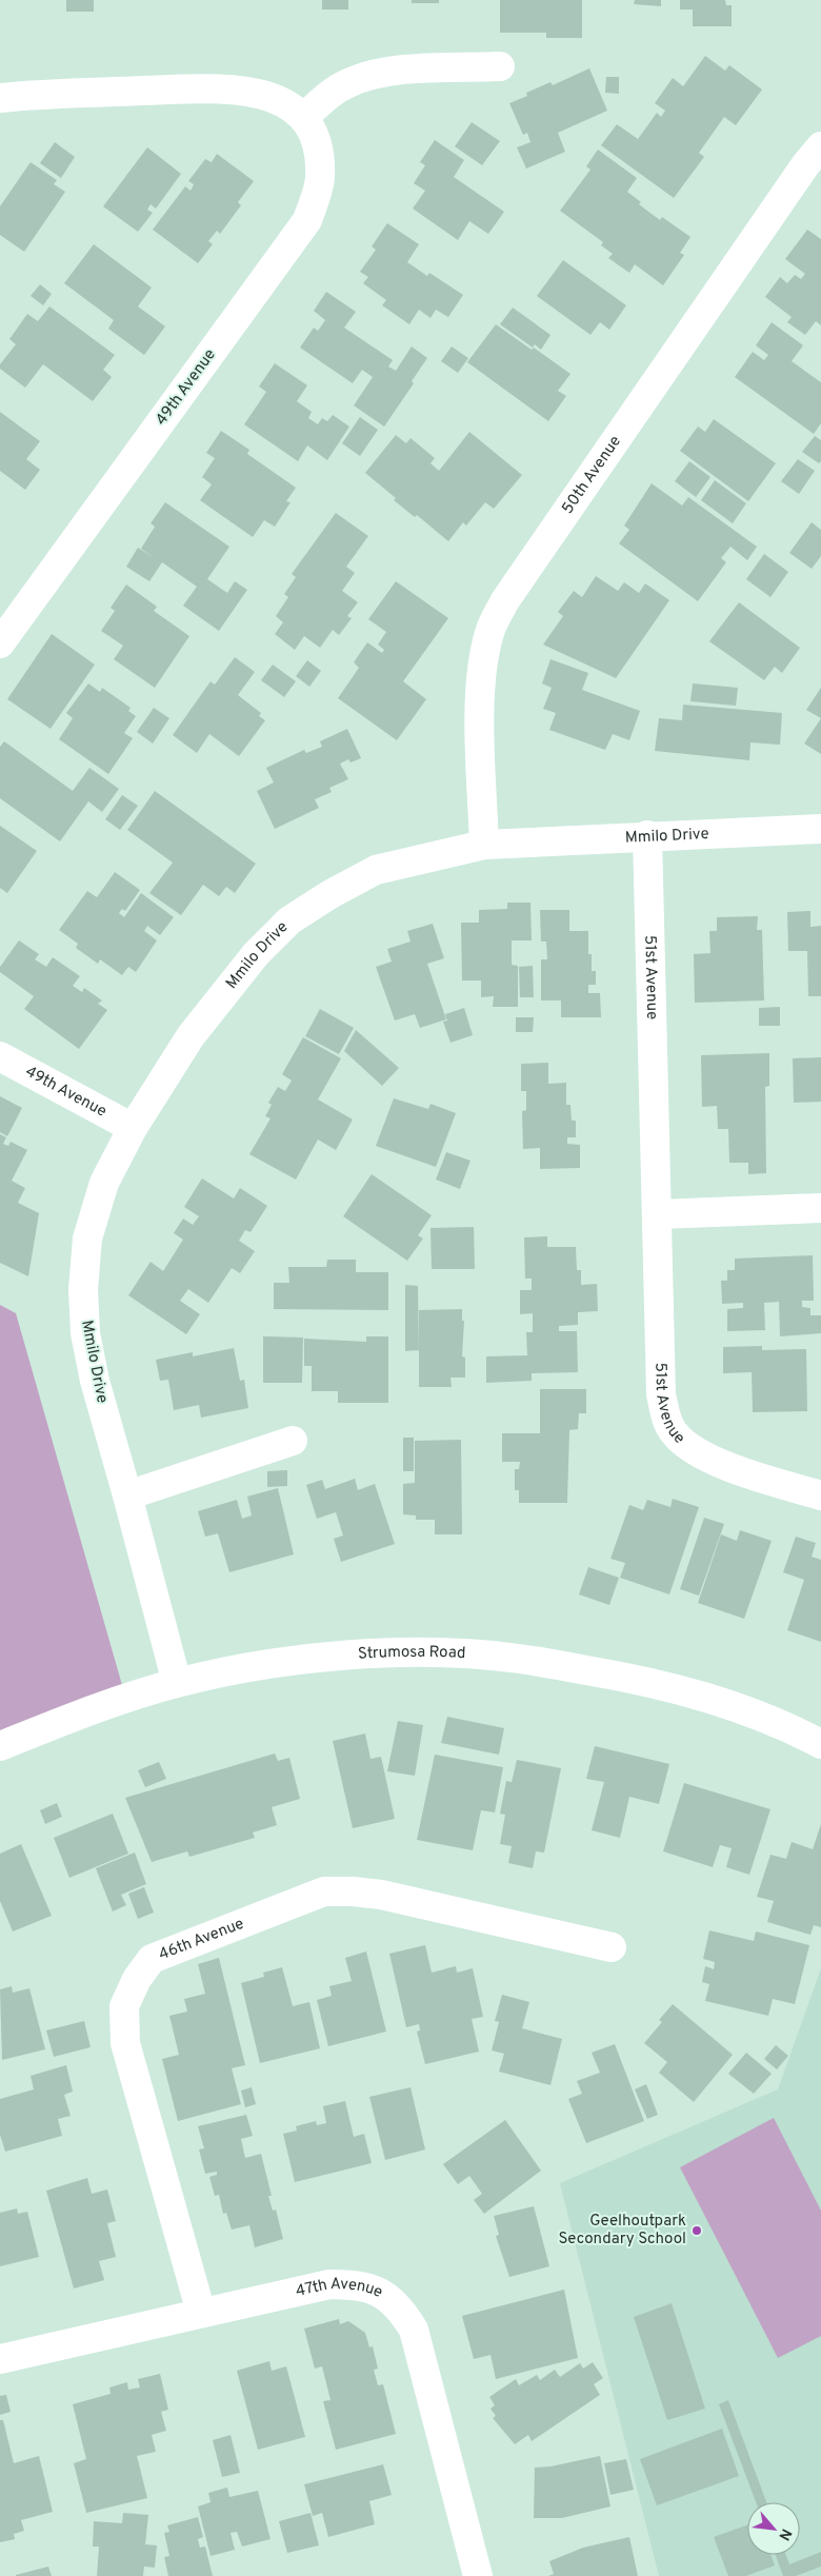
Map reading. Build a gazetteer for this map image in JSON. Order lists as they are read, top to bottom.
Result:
{
  "streets": {
    "street": [
      "49th Avenue",
      "50th Avenue",
      "Mmilo Drive",
      "51st Avenue",
      "Strumosa Road",
      "46th Avenue",
      "47th Avenue"
    ]
  },
  "crossings": [
    ["49th Avenue", "Mmilo Drive"],
    ["50th Avenue", "Mmilo Drive"],
    ["Mmilo Drive", "51st Avenue"],
    ["Mmilo Drive", "Strumosa Road"],
    ["46th Avenue", "47th Avenue"]
  ],
  "places": ["Geelhoutpark Secondary School"],
  "north": "bottom right"
}
